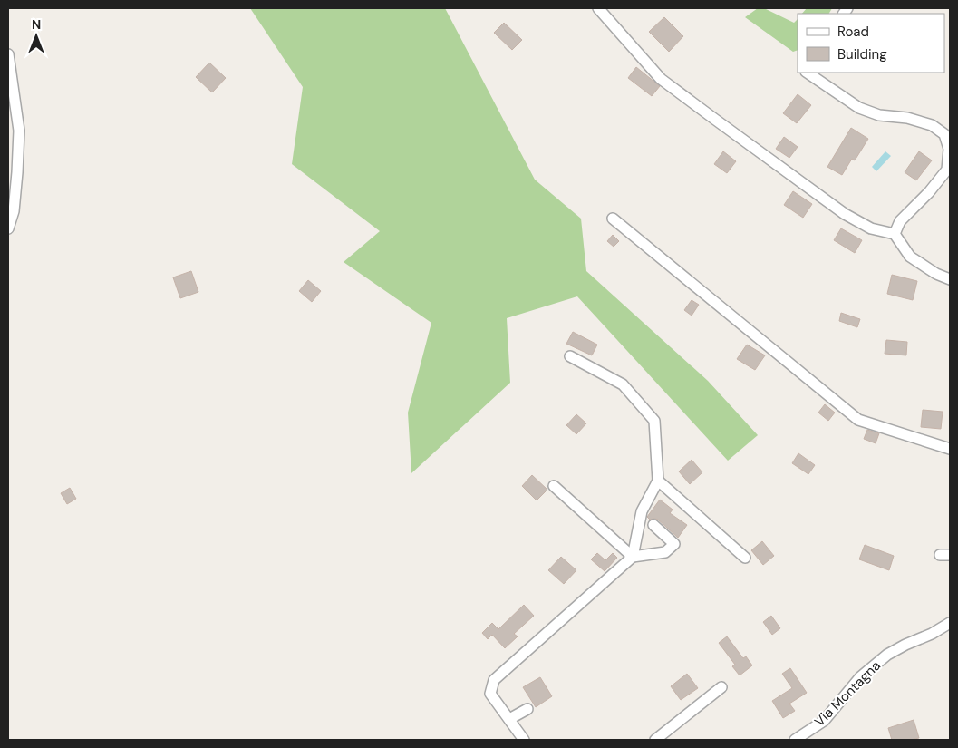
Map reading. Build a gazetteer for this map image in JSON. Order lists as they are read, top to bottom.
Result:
{
  "streets": {
    "street": ["Via Montagna"]
  },
  "legend": ["Road", "Building"],
  "north": "top"
}
